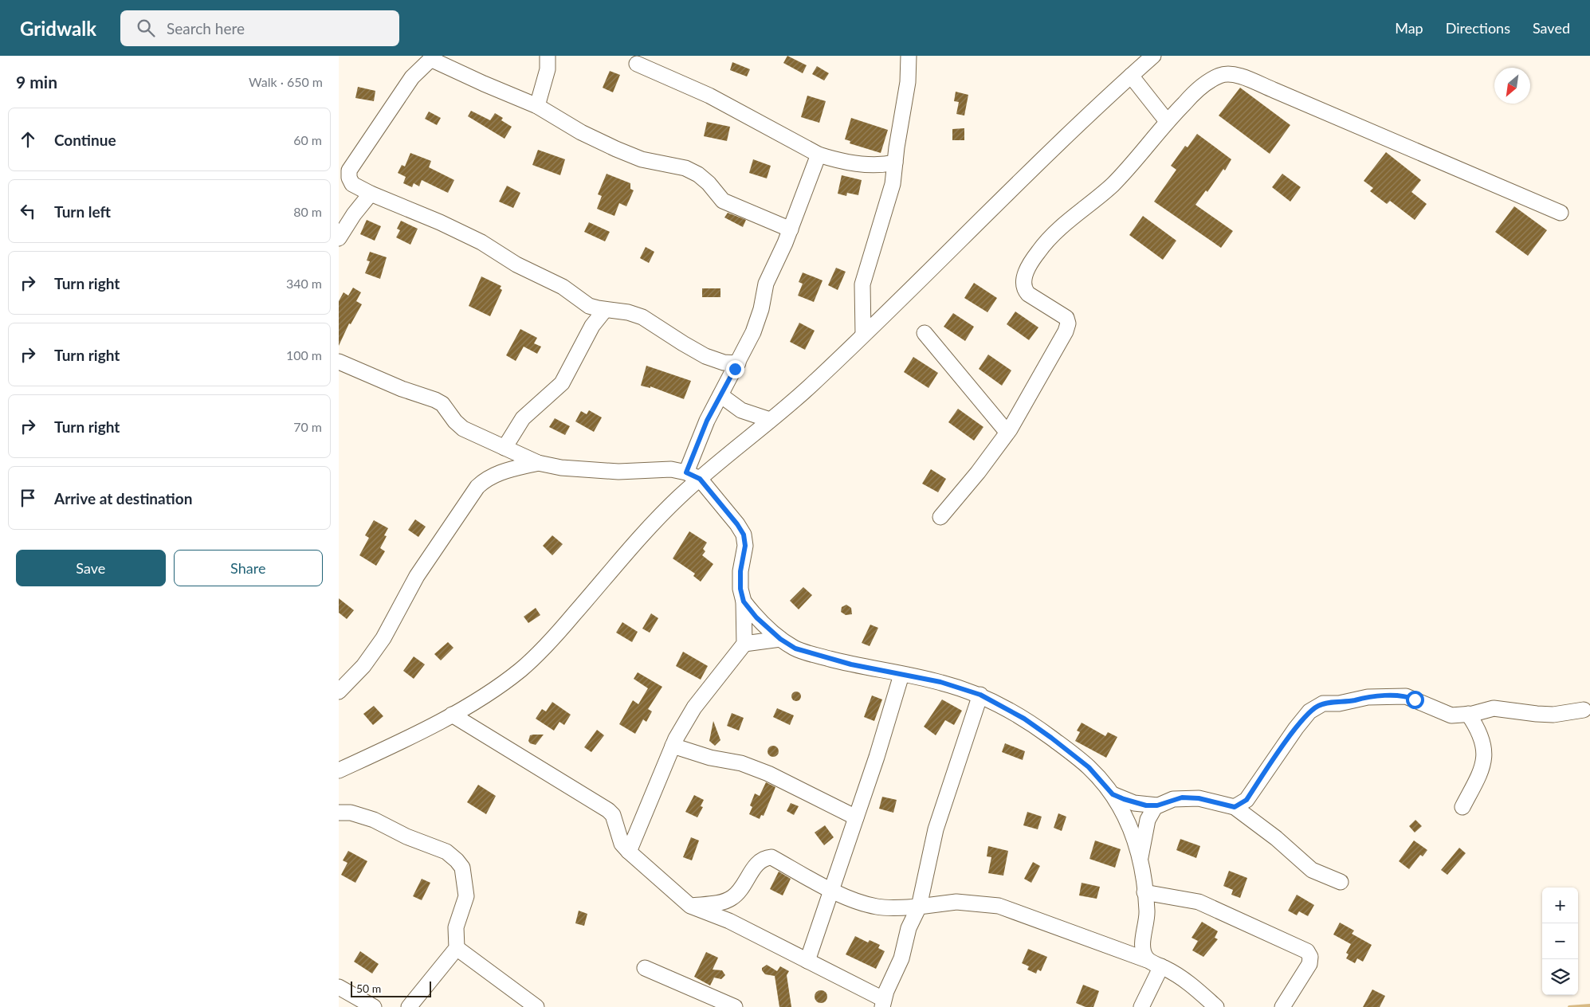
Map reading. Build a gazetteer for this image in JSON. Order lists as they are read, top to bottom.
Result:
{
  "scale_bar": "50 m",
  "north": "bottom left",
  "page": {
    "header": "Gridwalk",
    "search": "Search here",
    "nav": ["Map", "Directions", "Saved"],
    "heading": ["9 min", "Walk · 650 m"],
    "list": [
      ["Continue", "60 m"],
      ["Turn left", "80 m"],
      ["Turn right", "340 m"],
      ["Turn right", "100 m"],
      ["Turn right", "70 m"],
      "Arrive at destination"
    ],
    "buttons": ["Save", "Share"],
    "map_buttons": ["+", "−"],
    "scale": "50 m"
  }
}
